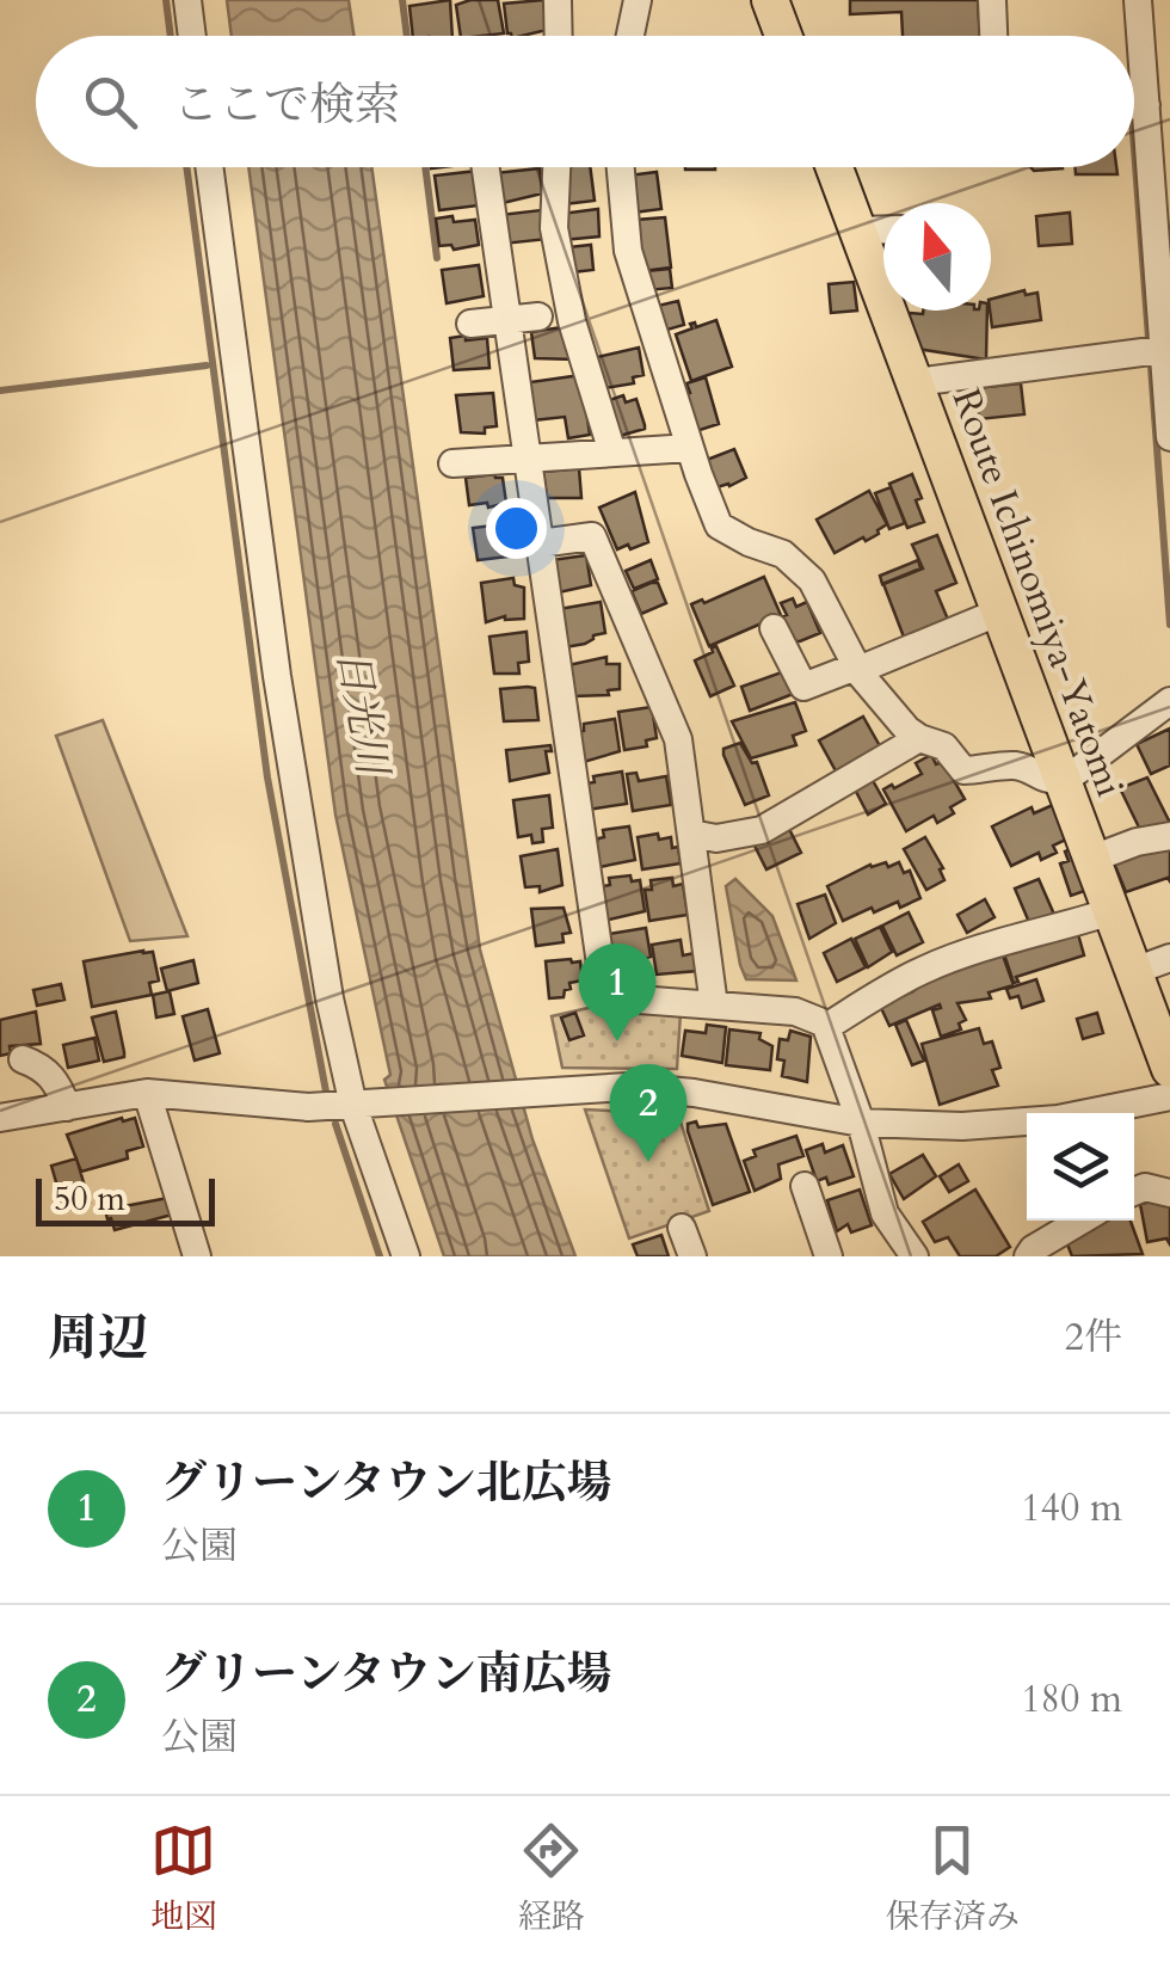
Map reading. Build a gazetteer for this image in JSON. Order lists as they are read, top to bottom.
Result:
{
  "streets": {
    "main road": ["Route Ichinomiya-Yatomi"]
  },
  "water": ["日光川"],
  "scale_bar": "50 m",
  "north": "top",
  "page": {
    "search": "ここで検索",
    "pins": ["1", "2"],
    "scale": "50 m",
    "heading": ["周辺", "2件"],
    "list": [
      {
        "mark": "1",
        "name": "グリーンタウン北広場",
        "note": "公園",
        "value": "140 m"
      },
      {
        "mark": "2",
        "name": "グリーンタウン南広場",
        "note": "公園",
        "value": "180 m"
      }
    ],
    "nav": ["地図", "経路", "保存済み"]
  }
}
